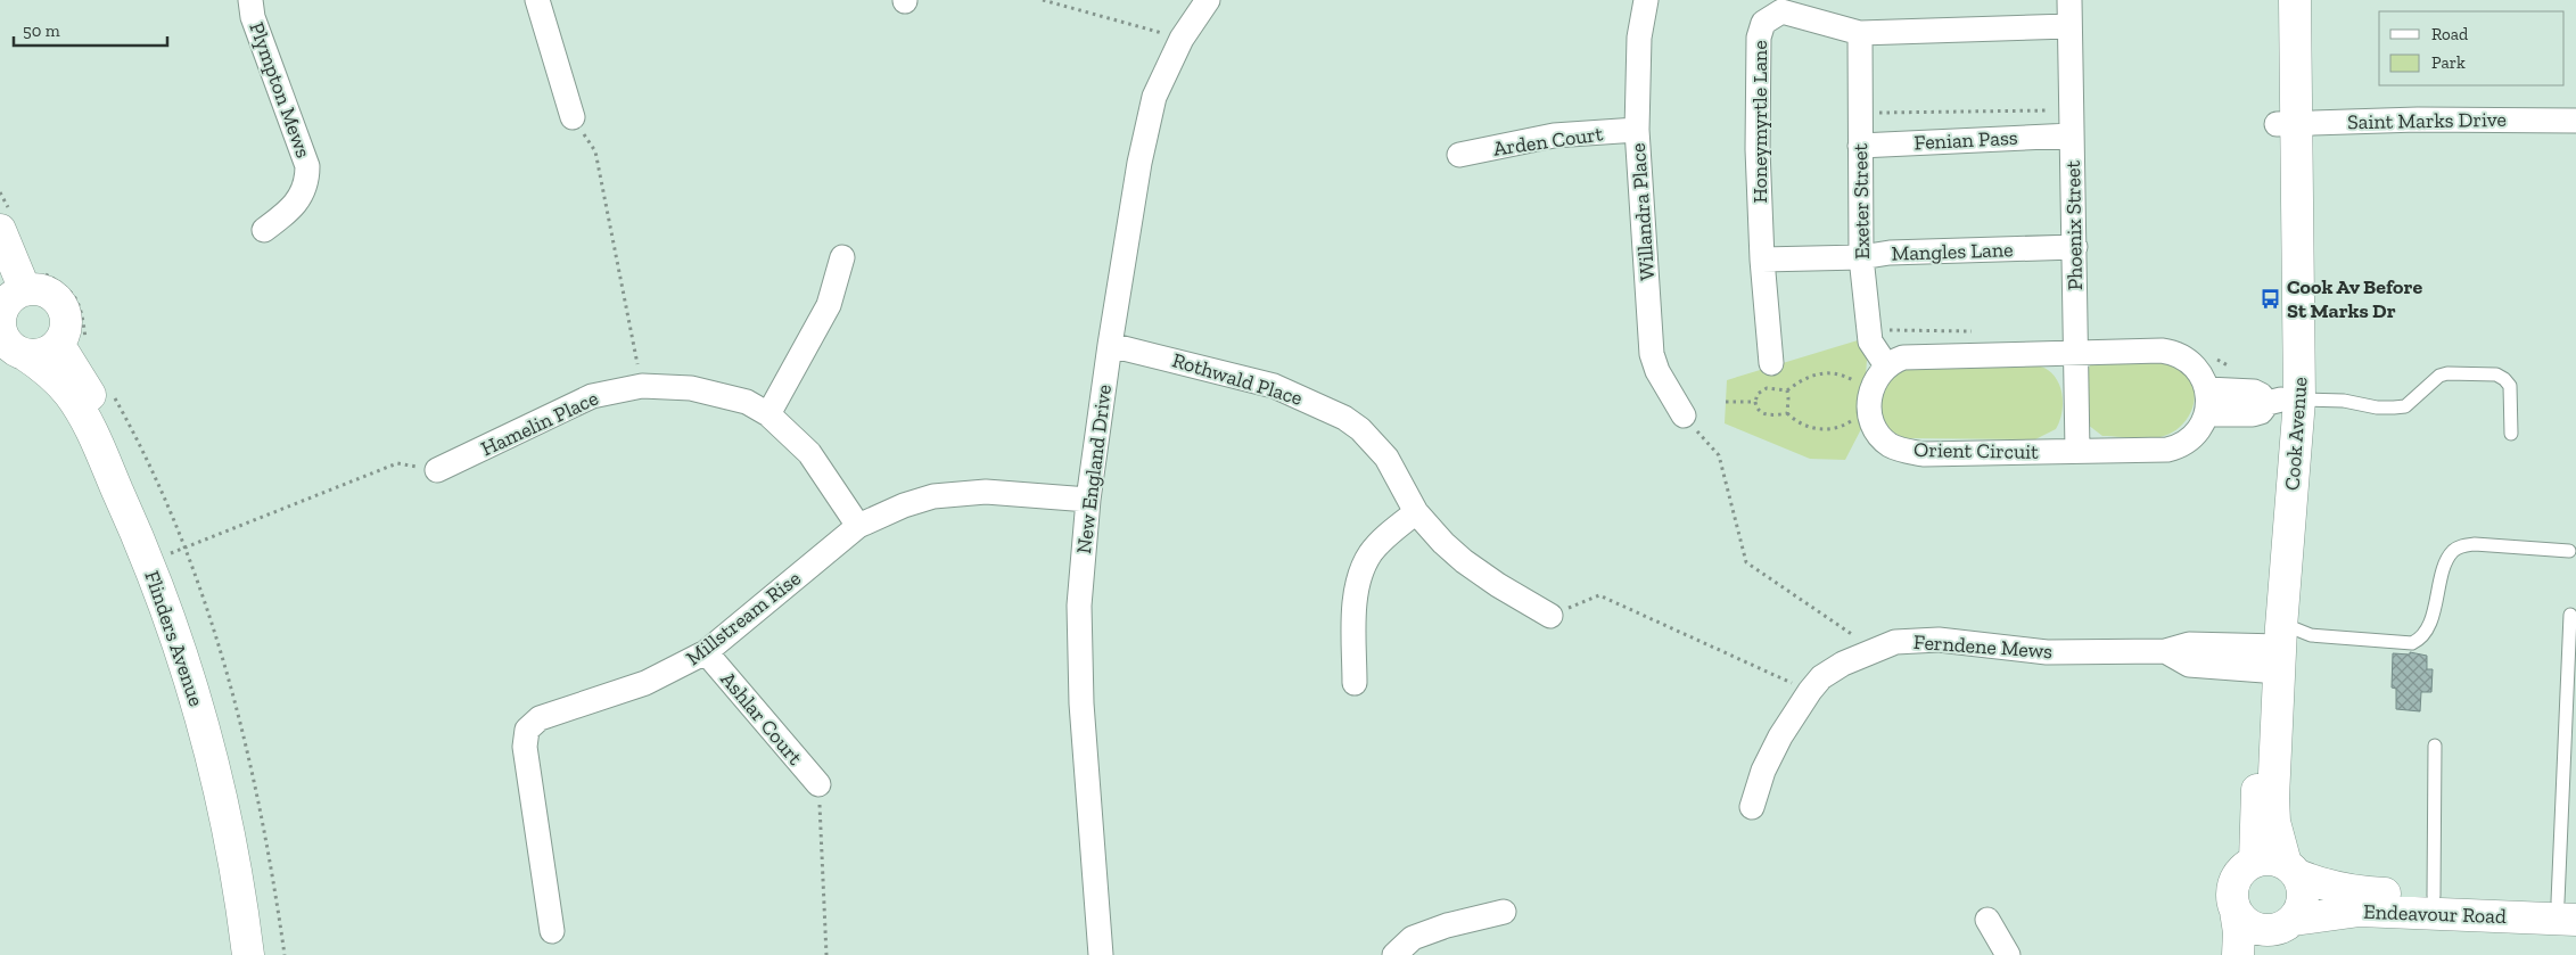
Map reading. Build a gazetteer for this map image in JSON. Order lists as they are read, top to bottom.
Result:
{
  "streets": {
    "street": [
      "Plympton Mews",
      "Saint Marks Drive",
      "Honeymyrtle Lane",
      "Fenian Pass",
      "Arden Court",
      "Exeter Street",
      "Willandra Place",
      "Phoenix Street",
      "Mangles Lane",
      "Rothwald Place",
      "Hamelin Place",
      "Cook Avenue",
      "Orient Circuit",
      "New England Drive",
      "Millstream Rise",
      "Flinders Avenue",
      "Ferndene Mews",
      "Ashlar Court",
      "Endeavour Road"
    ]
  },
  "crossings": [
    ["Saint Marks Drive", "Cook Avenue"],
    ["Honeymyrtle Lane", "Exeter Street"],
    ["Honeymyrtle Lane", "Phoenix Street"],
    ["Honeymyrtle Lane", "Mangles Lane"],
    ["Fenian Pass", "Exeter Street"],
    ["Fenian Pass", "Phoenix Street"],
    ["Arden Court", "Willandra Place"],
    ["Exeter Street", "Mangles Lane"],
    ["Exeter Street", "Orient Circuit"],
    ["Phoenix Street", "Mangles Lane"],
    ["Phoenix Street", "Orient Circuit"],
    ["Rothwald Place", "New England Drive"],
    ["Hamelin Place", "Millstream Rise"],
    ["Cook Avenue", "Ferndene Mews"],
    ["Cook Avenue", "Endeavour Road"],
    ["New England Drive", "Millstream Rise"],
    ["Millstream Rise", "Ashlar Court"]
  ],
  "places": {
    "bus stop": ["Cook Av Before St Marks Dr"]
  },
  "legend": ["Road", "Park"],
  "scale_bar": "50 m"
}
